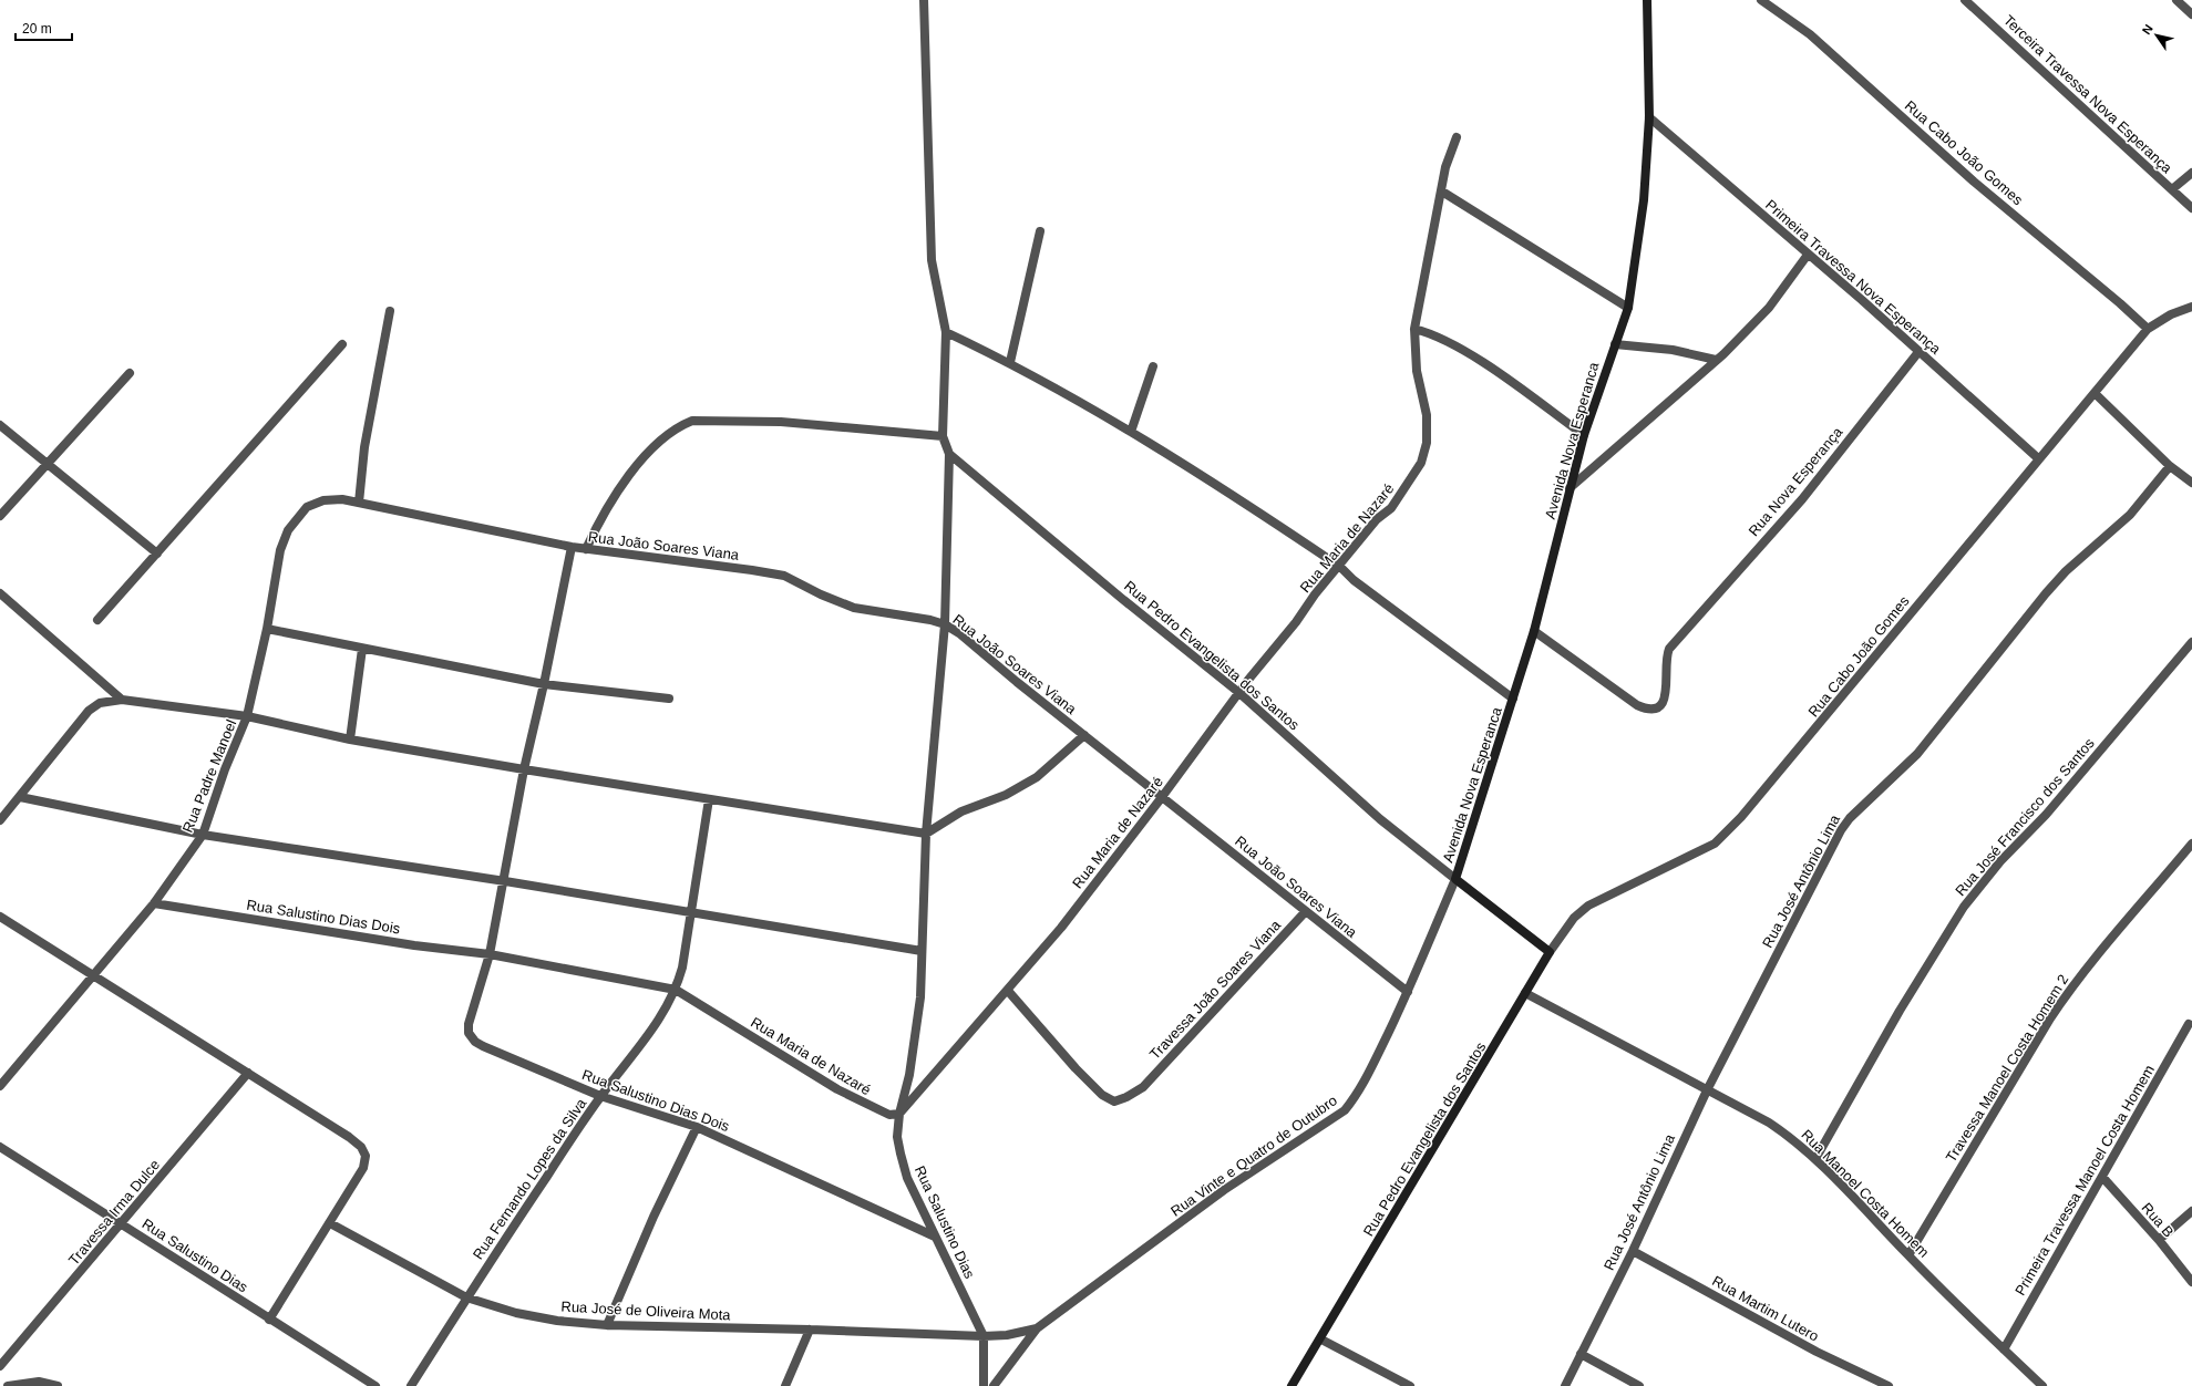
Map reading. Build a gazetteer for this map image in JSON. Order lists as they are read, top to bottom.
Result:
{
  "streets": {
    "main road": ["Avenida Nova Esperanca", "Rua Pedro Evangelista dos Santos"],
    "street": [
      "Terceira Travessa Nova Esperança",
      "Rua Cabo João Gomes",
      "Primeira Travessa Nova Esperança",
      "Rua Nova Esperança",
      "Rua Maria de Nazaré",
      "Rua João Soares Viana",
      "Rua Padre Manoel",
      "Rua José Francisco dos Santos",
      "Rua José Antônio Lima",
      "Rua Salustino Dias Dois",
      "Travessa João Soares Viana",
      "Travessa Manoel Costa Homem 2",
      "Rua Vinte e Quatro de Outubro",
      "Rua Fernando Lopes da Silva",
      "Primeira Travessa Manoel Costa Homem",
      "Rua Manoel Costa Homem",
      "Travessa Irma Dulce",
      "Rua B",
      "Rua Salustino Dias",
      "Rua Martim Lutero",
      "Rua José de Oliveira Mota"
    ]
  },
  "crossings": [
    ["Rua Cabo João Gomes", "Primeira Travessa Nova Esperança"],
    ["Rua Cabo João Gomes", "Rua Pedro Evangelista dos Santos"],
    ["Primeira Travessa Nova Esperança", "Avenida Nova Esperanca"],
    ["Primeira Travessa Nova Esperança", "Rua Nova Esperança"],
    ["Avenida Nova Esperanca", "Rua Nova Esperança"],
    ["Avenida Nova Esperanca", "Rua Pedro Evangelista dos Santos"],
    ["Avenida Nova Esperanca", "Rua Vinte e Quatro de Outubro"],
    ["Rua Maria de Nazaré", "Rua João Soares Viana"],
    ["Rua Maria de Nazaré", "Rua Pedro Evangelista dos Santos"],
    ["Rua Maria de Nazaré", "Rua Salustino Dias Dois"],
    ["Rua Maria de Nazaré", "Travessa João Soares Viana"],
    ["Rua Maria de Nazaré", "Rua Fernando Lopes da Silva"],
    ["Rua Maria de Nazaré", "Rua Salustino Dias"],
    ["Rua João Soares Viana", "Rua Padre Manoel"],
    ["Rua João Soares Viana", "Travessa João Soares Viana"],
    ["Rua João Soares Viana", "Rua Vinte e Quatro de Outubro"],
    ["Rua João Soares Viana", "Rua Salustino Dias"],
    ["Rua Pedro Evangelista dos Santos", "Rua Vinte e Quatro de Outubro"],
    ["Rua Pedro Evangelista dos Santos", "Rua Manoel Costa Homem"],
    ["Rua Pedro Evangelista dos Santos", "Rua Salustino Dias"],
    ["Rua Padre Manoel", "Rua Salustino Dias Dois"],
    ["Rua José Francisco dos Santos", "Rua Manoel Costa Homem"],
    ["Rua José Antônio Lima", "Rua Manoel Costa Homem"],
    ["Rua José Antônio Lima", "Rua Martim Lutero"],
    ["Rua Salustino Dias Dois", "Rua Fernando Lopes da Silva"],
    ["Rua Salustino Dias Dois", "Rua Salustino Dias"],
    ["Travessa Manoel Costa Homem 2", "Rua Manoel Costa Homem"],
    ["Rua Vinte e Quatro de Outubro", "Rua Salustino Dias"],
    ["Rua Vinte e Quatro de Outubro", "Rua José de Oliveira Mota"],
    ["Rua Fernando Lopes da Silva", "Rua José de Oliveira Mota"],
    ["Primeira Travessa Manoel Costa Homem", "Rua Manoel Costa Homem"],
    ["Primeira Travessa Manoel Costa Homem", "Rua B"],
    ["Travessa Irma Dulce", "Rua Salustino Dias"],
    ["Rua Salustino Dias", "Rua José de Oliveira Mota"]
  ],
  "scale_bar": "20 m",
  "north": "top left"
}
